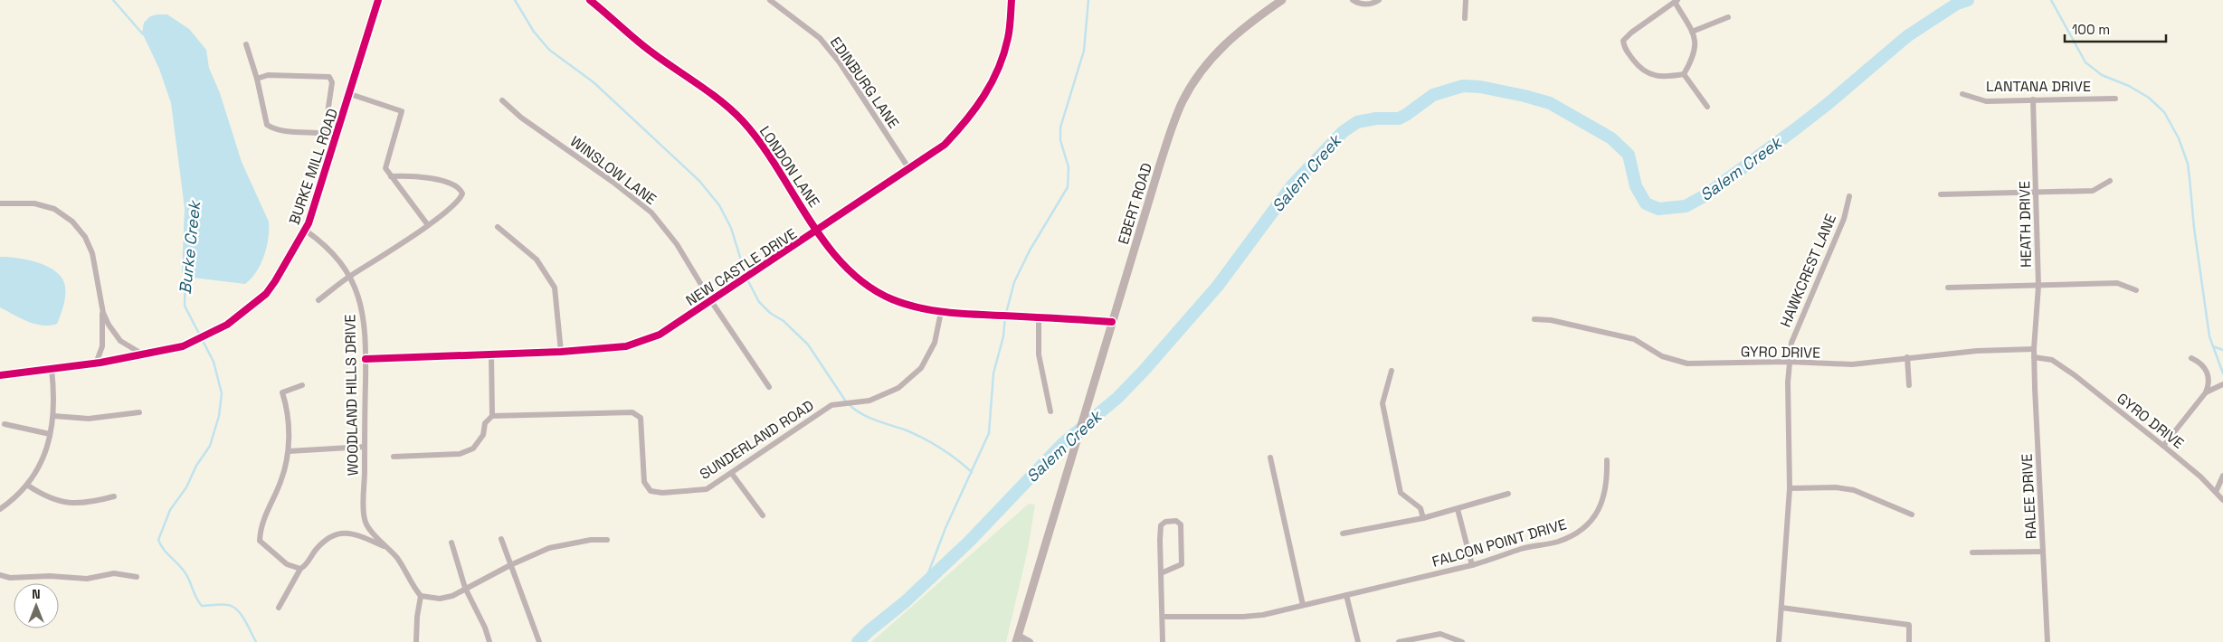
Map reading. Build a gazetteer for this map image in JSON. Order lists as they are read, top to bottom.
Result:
{
  "streets": {
    "main road": ["EBERT ROAD"],
    "street": [
      "EDINBURG LANE",
      "LANTANA DRIVE",
      "BURKE MILL ROAD",
      "LONDON LANE",
      "WINSLOW LANE",
      "HEATH DRIVE",
      "NEW CASTLE DRIVE",
      "HAWKCREST LANE",
      "GYRO DRIVE",
      "WOODLAND HILLS DRIVE",
      "SUNDERLAND ROAD",
      "RALEE DRIVE",
      "FALCON POINT DRIVE"
    ]
  },
  "crossings": [
    ["EDINBURG LANE", "NEW CASTLE DRIVE"],
    ["LANTANA DRIVE", "HEATH DRIVE"],
    ["BURKE MILL ROAD", "WOODLAND HILLS DRIVE"],
    ["LONDON LANE", "EBERT ROAD"],
    ["LONDON LANE", "NEW CASTLE DRIVE"],
    ["LONDON LANE", "SUNDERLAND ROAD"],
    ["WINSLOW LANE", "NEW CASTLE DRIVE"],
    ["HEATH DRIVE", "GYRO DRIVE"],
    ["HEATH DRIVE", "RALEE DRIVE"],
    ["NEW CASTLE DRIVE", "WOODLAND HILLS DRIVE"],
    ["HAWKCREST LANE", "GYRO DRIVE"],
    ["GYRO DRIVE", "RALEE DRIVE"]
  ],
  "water": ["Salem Creek", "Burke Creek"],
  "scale_bar": "100 m",
  "north": "top"
}
